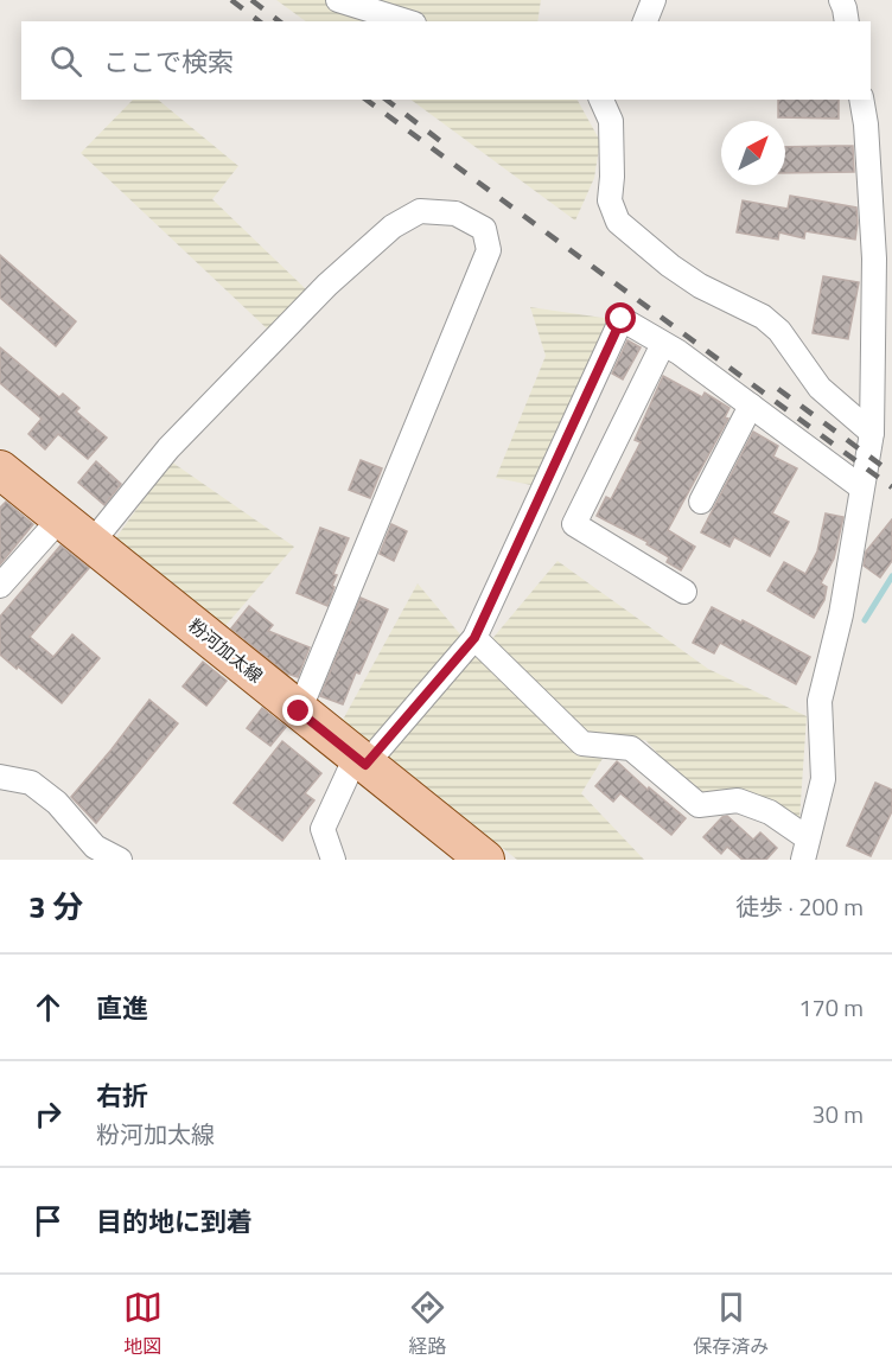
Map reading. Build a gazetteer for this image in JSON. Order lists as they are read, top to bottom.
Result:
{
  "streets": {
    "main road": ["粉河加太線"]
  },
  "north": "top right",
  "page": {
    "search": "ここで検索",
    "heading": ["3 分", "徒歩 · 200 m"],
    "list": [
      ["直進", "170 m"],
      ["右折", "粉河加太線", "30 m"],
      "目的地に到着"
    ],
    "nav": ["地図", "経路", "保存済み"]
  }
}
